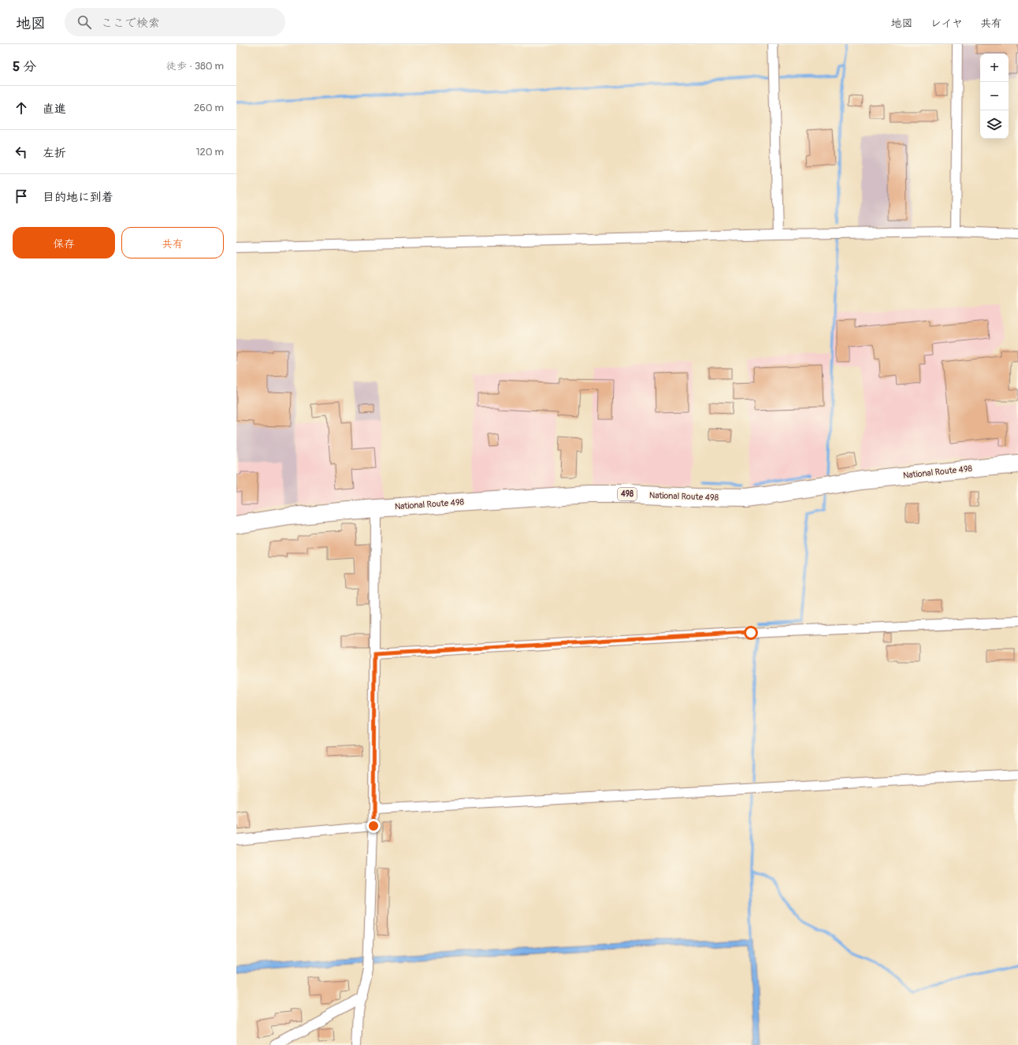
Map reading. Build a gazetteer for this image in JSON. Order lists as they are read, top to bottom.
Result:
{
  "streets": {
    "highway": ["National Route 498", "498"]
  },
  "page": {
    "header": "地図",
    "search": "ここで検索",
    "nav": ["地図", "レイヤ", "共有"],
    "heading": ["5 分", "徒歩 · 380 m"],
    "map_buttons": ["+", "−"],
    "list": [
      ["直進", "260 m"],
      ["左折", "120 m"],
      "目的地に到着"
    ],
    "buttons": ["保存", "共有"]
  }
}
